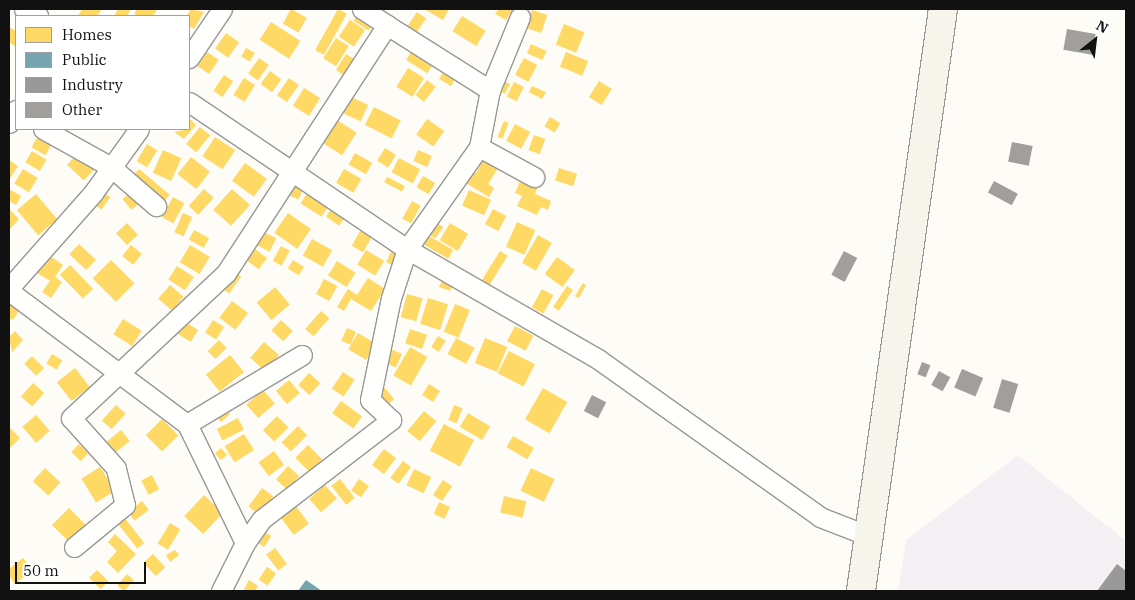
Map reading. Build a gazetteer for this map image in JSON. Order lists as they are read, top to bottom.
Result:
{
  "legend": [
    "Homes",
    "Public",
    "Industry",
    "Other"
  ],
  "scale_bar": "50 m",
  "north": "top right"
}
